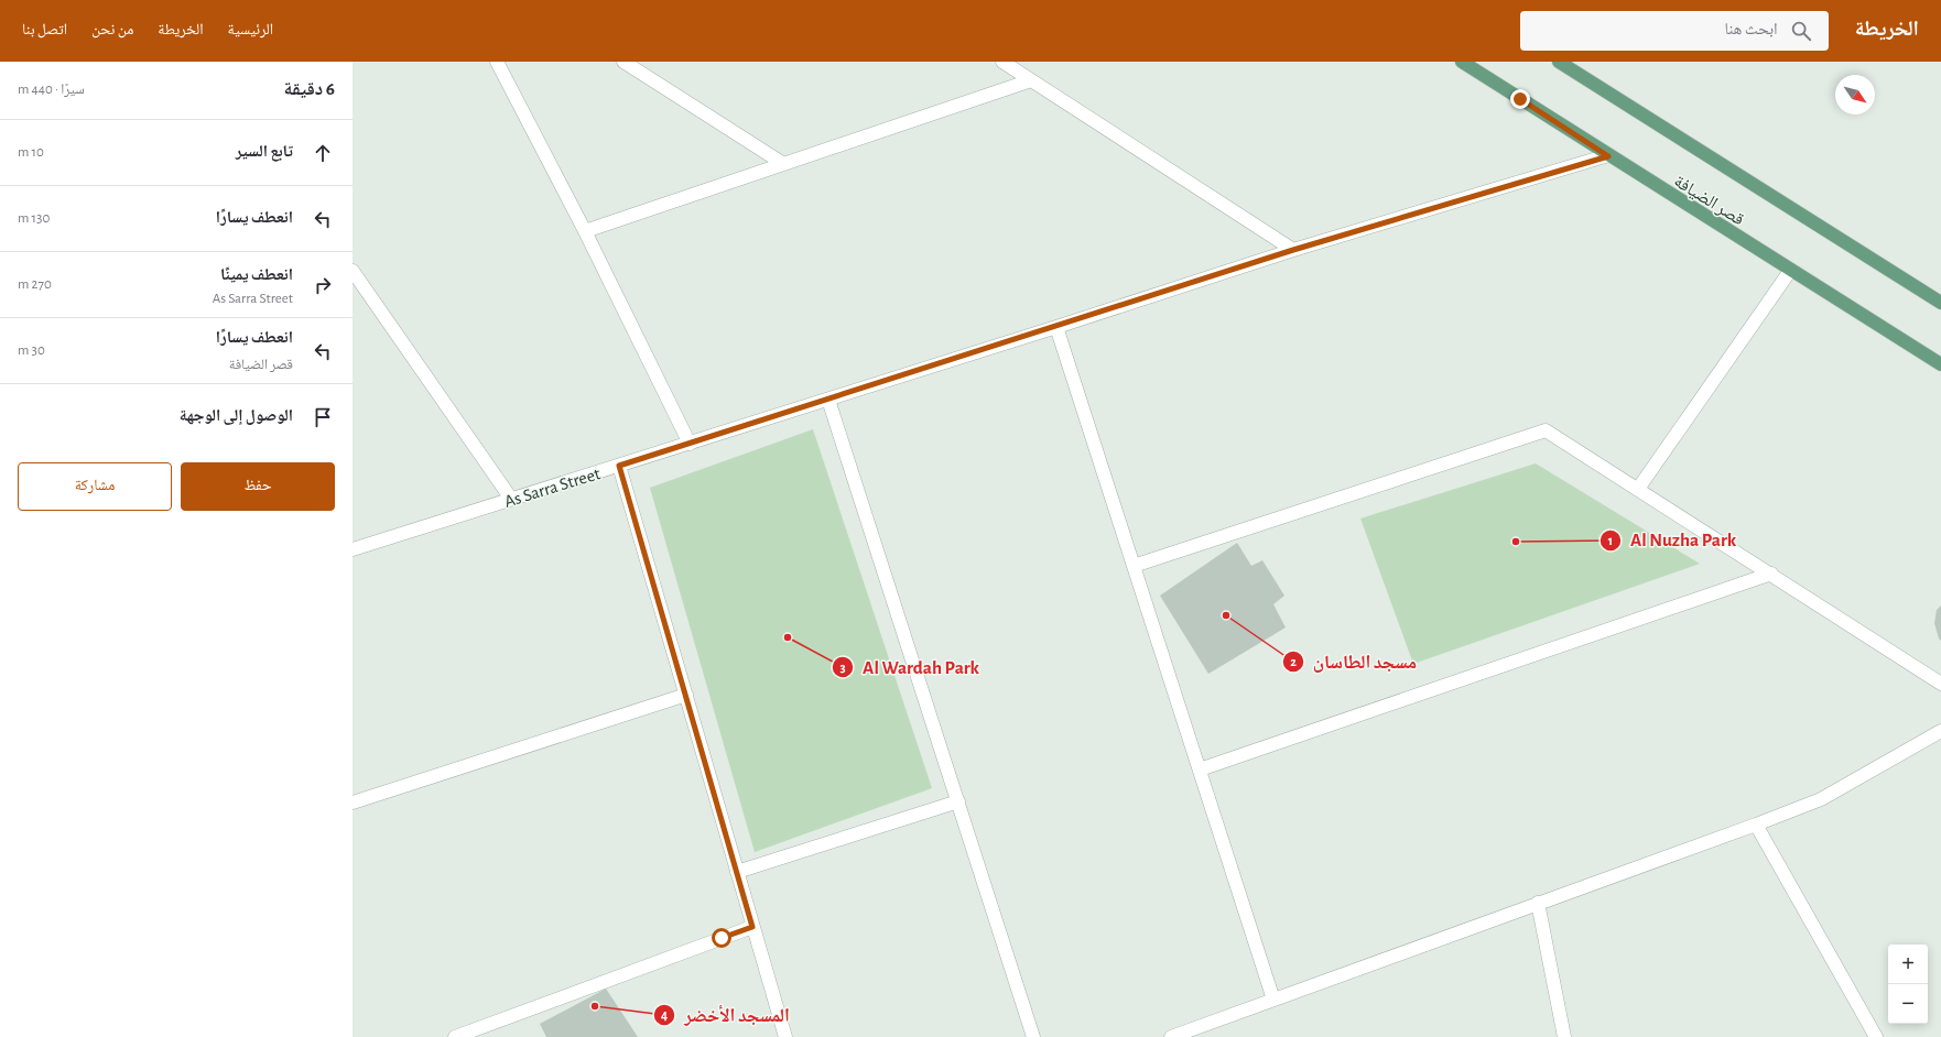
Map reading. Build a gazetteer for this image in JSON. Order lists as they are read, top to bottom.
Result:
{
  "streets": {
    "main road": ["قصر الضيافة"],
    "street": ["As Sarra Street"]
  },
  "crossings": [
    ["قصر الضيافة", "As Sarra Street"]
  ],
  "places": [
    "Al Nuzha Park",
    "مسجد الطاسان",
    "Al Wardah Park",
    "المسجد الأخضر"
  ],
  "north": "bottom right",
  "page": {
    "header": "الخريطة",
    "search": "ابحث هنا",
    "nav": [
      "الرئيسية",
      "الخريطة",
      "من نحن",
      "اتصل بنا"
    ],
    "heading": ["6 دقيقة", "سيرًا · 440 m"],
    "list": [
      ["تابع السير", "10 m"],
      ["انعطف يسارًا", "130 m"],
      ["انعطف يمينًا", "As Sarra Street", "270 m"],
      ["انعطف يسارًا", "قصر الضيافة", "30 m"],
      "الوصول إلى الوجهة"
    ],
    "buttons": ["حفظ", "مشاركة"],
    "map_buttons": ["+", "−"]
  }
}
